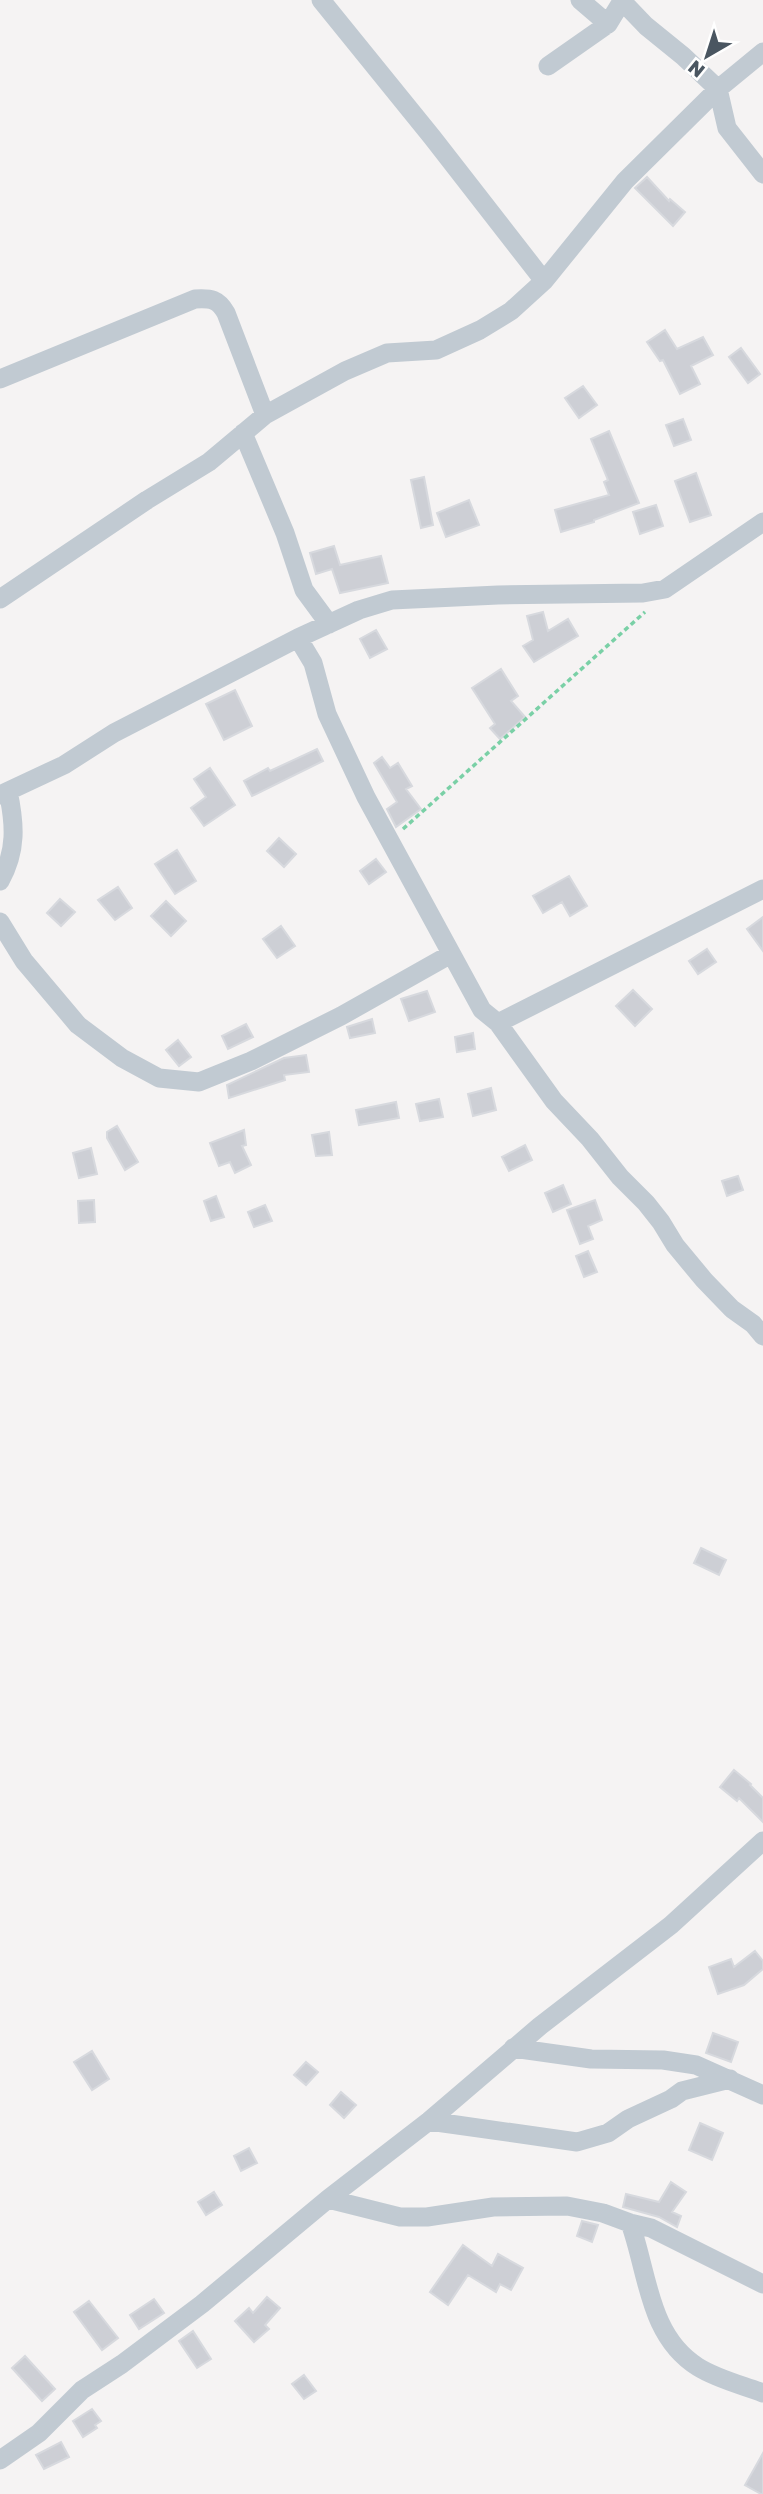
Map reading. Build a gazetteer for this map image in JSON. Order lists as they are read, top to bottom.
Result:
{
  "north": "bottom left"
}
